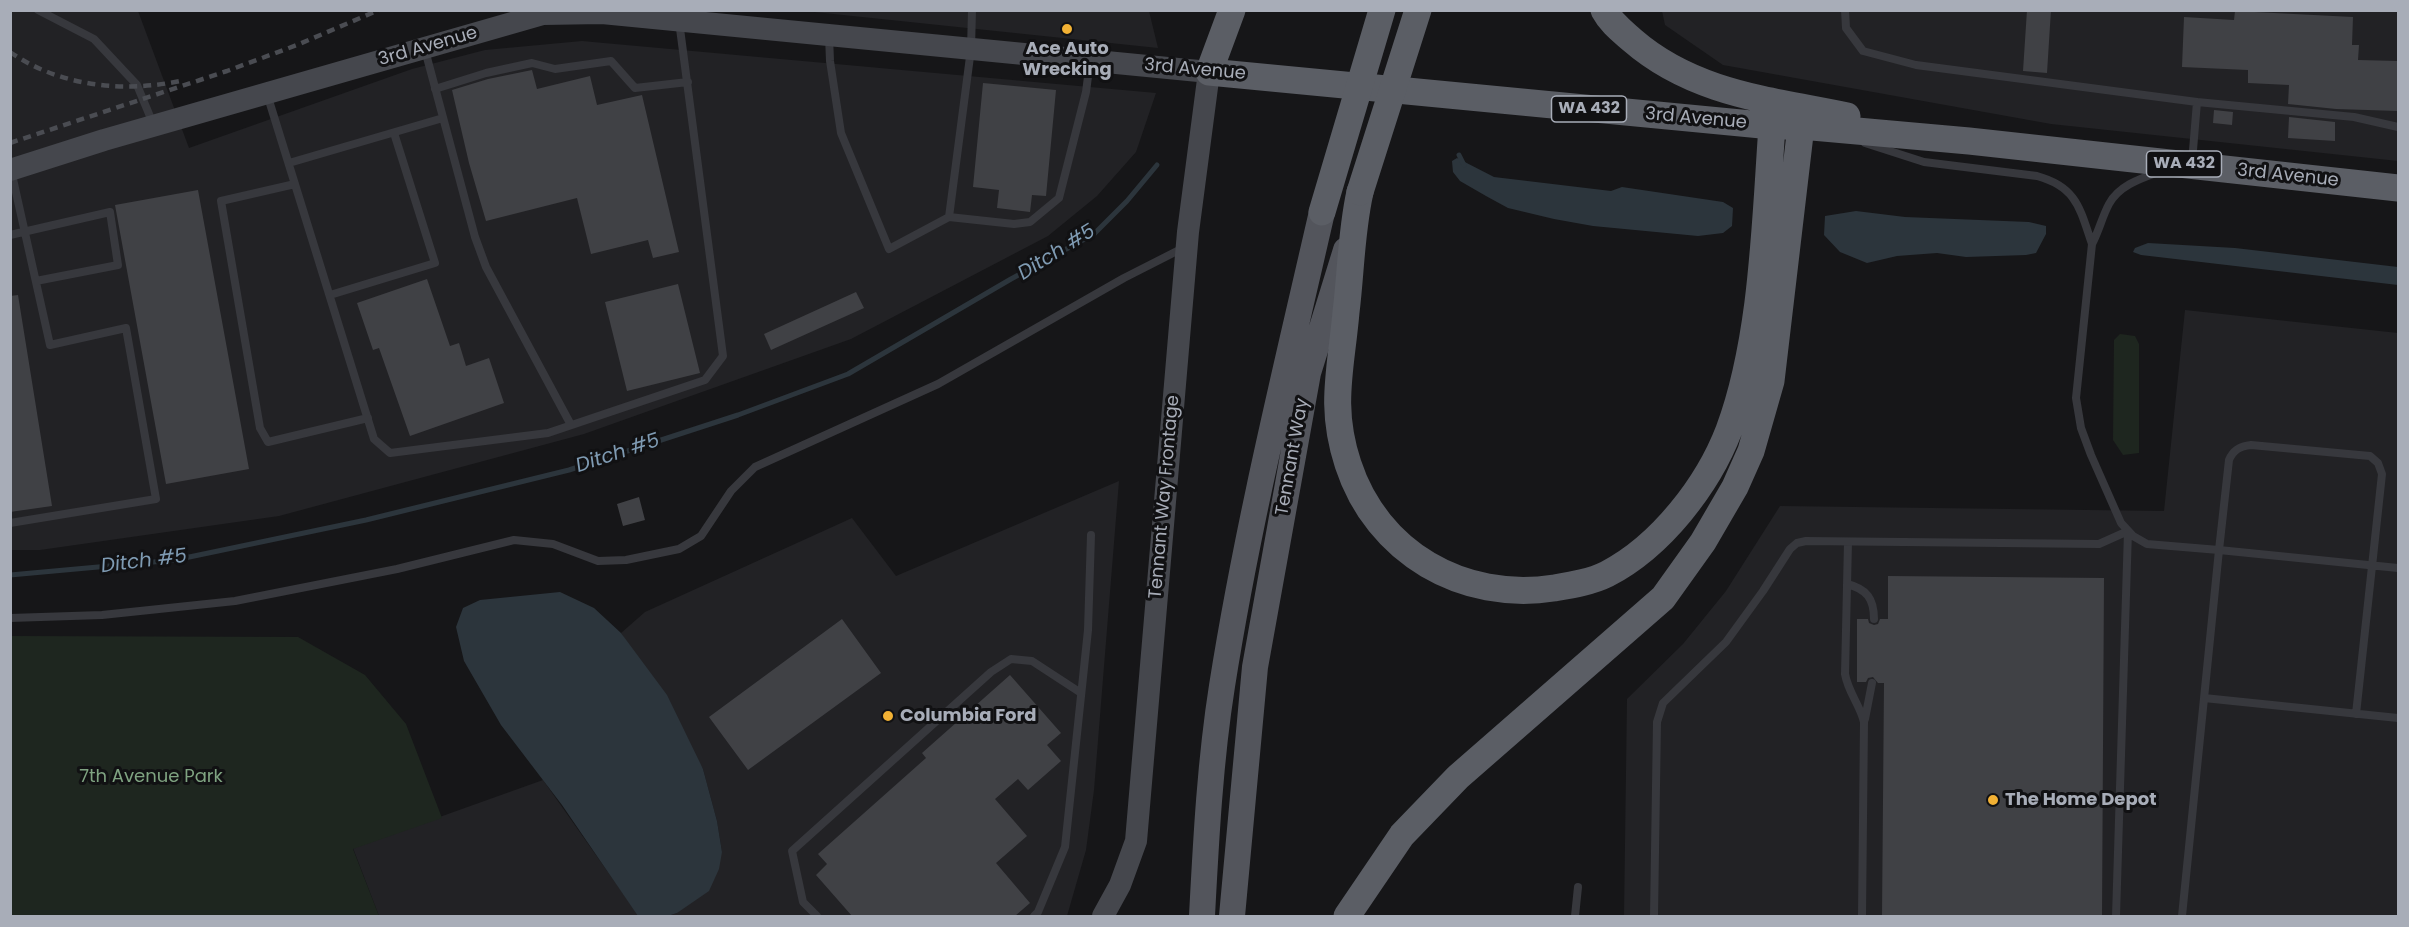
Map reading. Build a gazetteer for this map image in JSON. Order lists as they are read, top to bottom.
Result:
{
  "streets": {
    "highway": ["3rd Avenue", "WA 432", "Tennant Way"],
    "main road": ["Tennant Way Frontage"]
  },
  "crossings": [
    ["3rd Avenue", "Tennant Way Frontage"]
  ],
  "water": ["Ditch #5"],
  "parks": ["7th Avenue Park"],
  "places": ["Ace Auto Wrecking", "Columbia Ford", "The Home Depot"]
}
